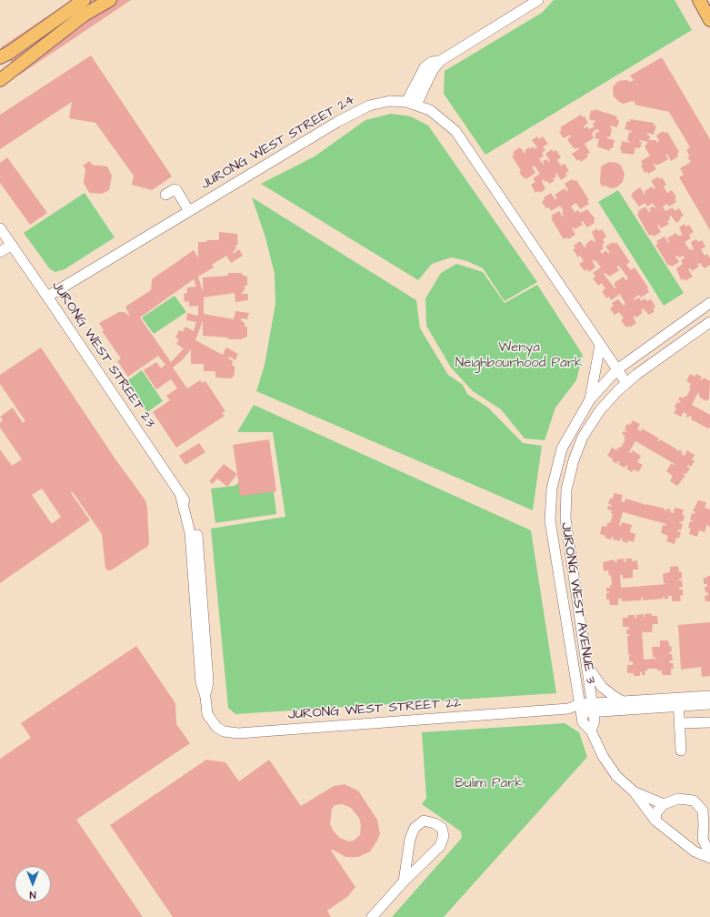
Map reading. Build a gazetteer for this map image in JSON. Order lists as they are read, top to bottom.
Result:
{
  "streets": {
    "street": [
      "JURONG WEST STREET 24",
      "JURONG WEST STREET 23",
      "JURONG WEST AVENUE 3",
      "JURONG WEST STREET 22"
    ]
  },
  "crossings": [
    ["JURONG WEST STREET 24", "JURONG WEST STREET 23"],
    ["JURONG WEST STREET 24", "JURONG WEST AVENUE 3"],
    ["JURONG WEST STREET 23", "JURONG WEST STREET 22"],
    ["JURONG WEST AVENUE 3", "JURONG WEST STREET 22"]
  ],
  "parks": ["Wenya Neighbourhood Park", "Bulim Park"],
  "north": "bottom"
}
